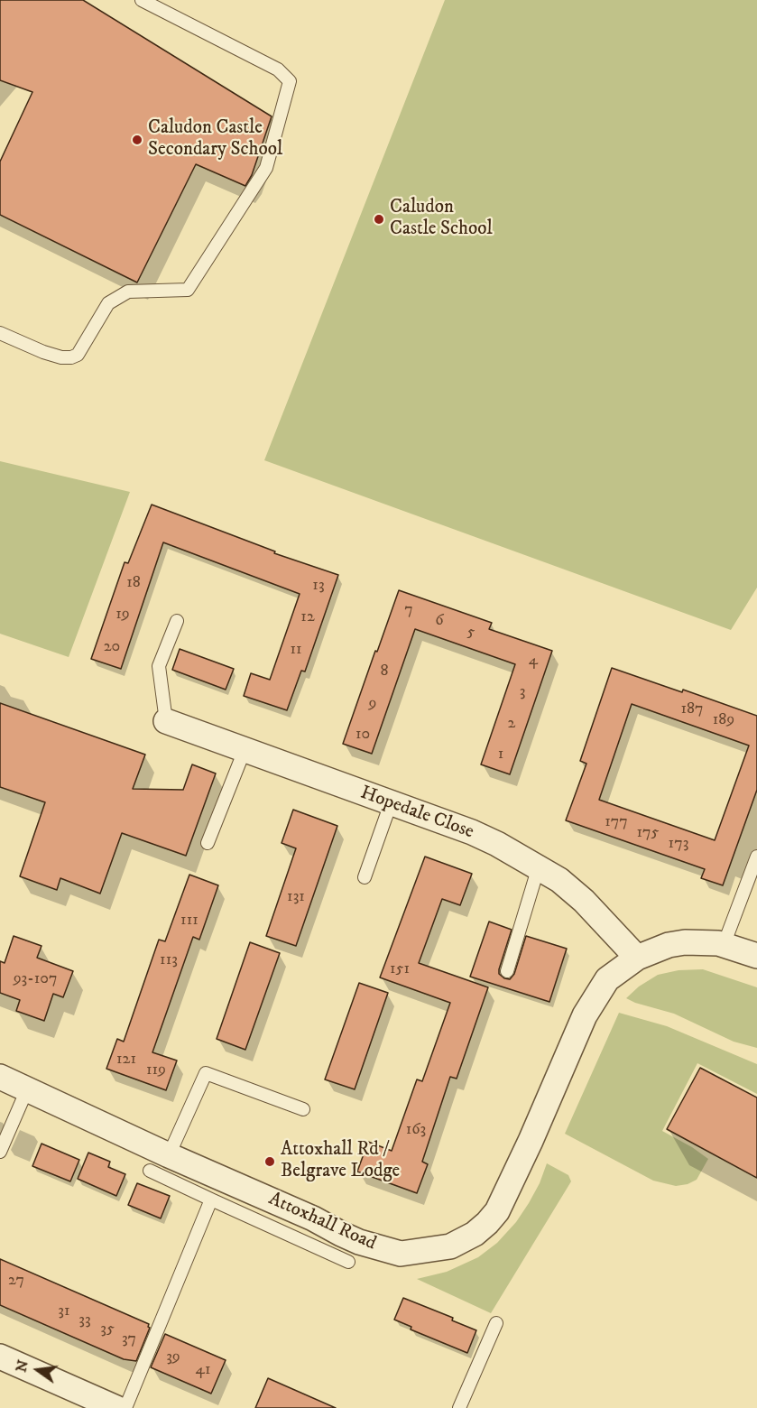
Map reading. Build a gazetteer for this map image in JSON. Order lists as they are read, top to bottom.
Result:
{
  "streets": {
    "street": ["Hopedale Close", "Attoxhall Road"]
  },
  "crossings": [
    ["Hopedale Close", "Attoxhall Road"]
  ],
  "places": ["Caludon Castle Secondary School", "Caludon Castle School", "Attoxhall Rd / Belgrave Lodge"],
  "house_numbers": [
    "18",
    "13",
    "7",
    "19",
    "12",
    "6",
    "5",
    "20",
    "11",
    "4",
    "8",
    "3",
    "9",
    "187",
    "189",
    "2",
    "10",
    "1",
    "177",
    "175",
    "173",
    "131",
    "111",
    "113",
    "151",
    "93-107",
    "121",
    "119",
    "163",
    "27",
    "31",
    "33",
    "35",
    "37",
    "39",
    "41"
  ],
  "north": "left"
}
